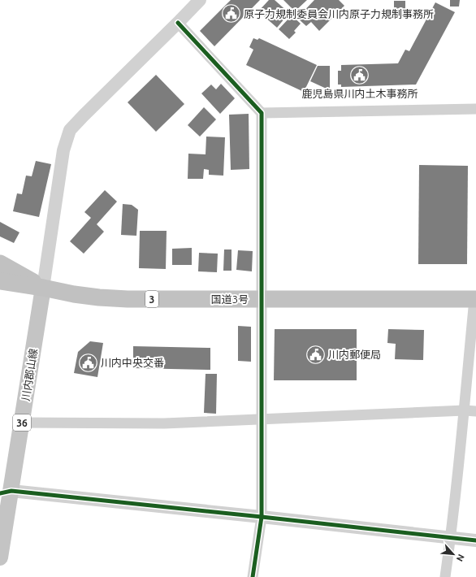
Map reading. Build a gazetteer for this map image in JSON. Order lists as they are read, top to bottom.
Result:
{
  "streets": {
    "highway": ["3", "国道3号"],
    "main road": ["川内郡山線", "36"]
  },
  "crossings": [
    ["国道3号", "川内郡山線"]
  ],
  "places": {
    "public building": [
      "原子力規制委員会川内原子力規制事務所",
      "鹿児島県川内土木事務所",
      "川内郵便局",
      "川内中央交番"
    ]
  },
  "north": "bottom right"
}
